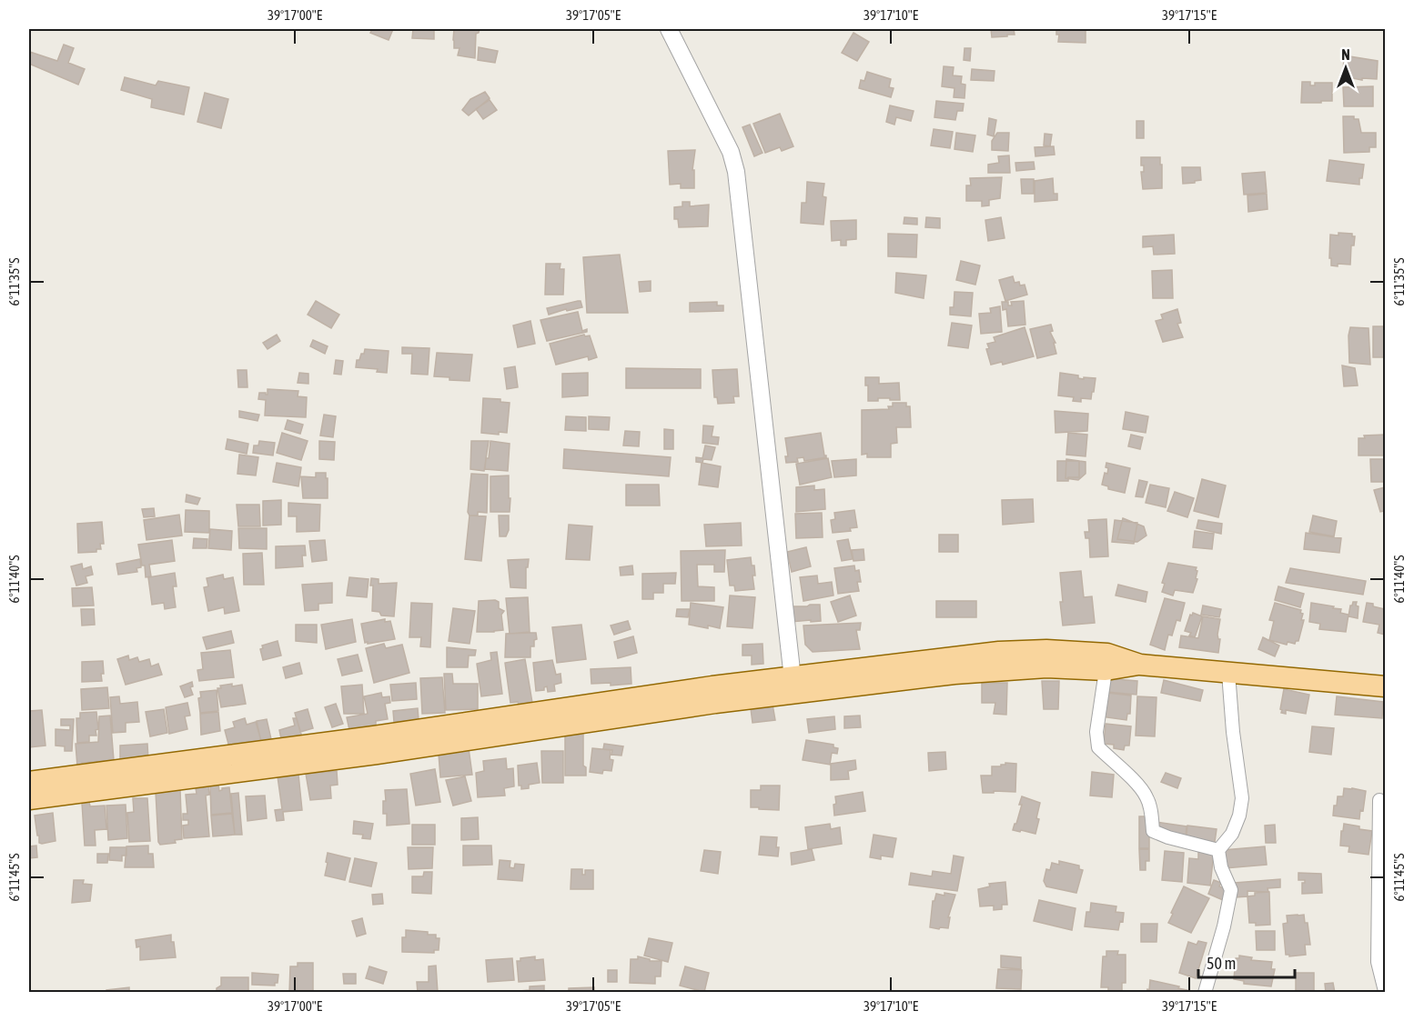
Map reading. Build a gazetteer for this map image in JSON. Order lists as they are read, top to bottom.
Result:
{
  "scale_bar": "50 m",
  "north": "top",
  "coordinates": [
    "39°17'00\"E",
    "39°17'05\"E",
    "39°17'10\"E",
    "39°17'15\"E",
    "6°11'35\"S",
    "6°11'40\"S",
    "6°11'45\"S"
  ]
}
